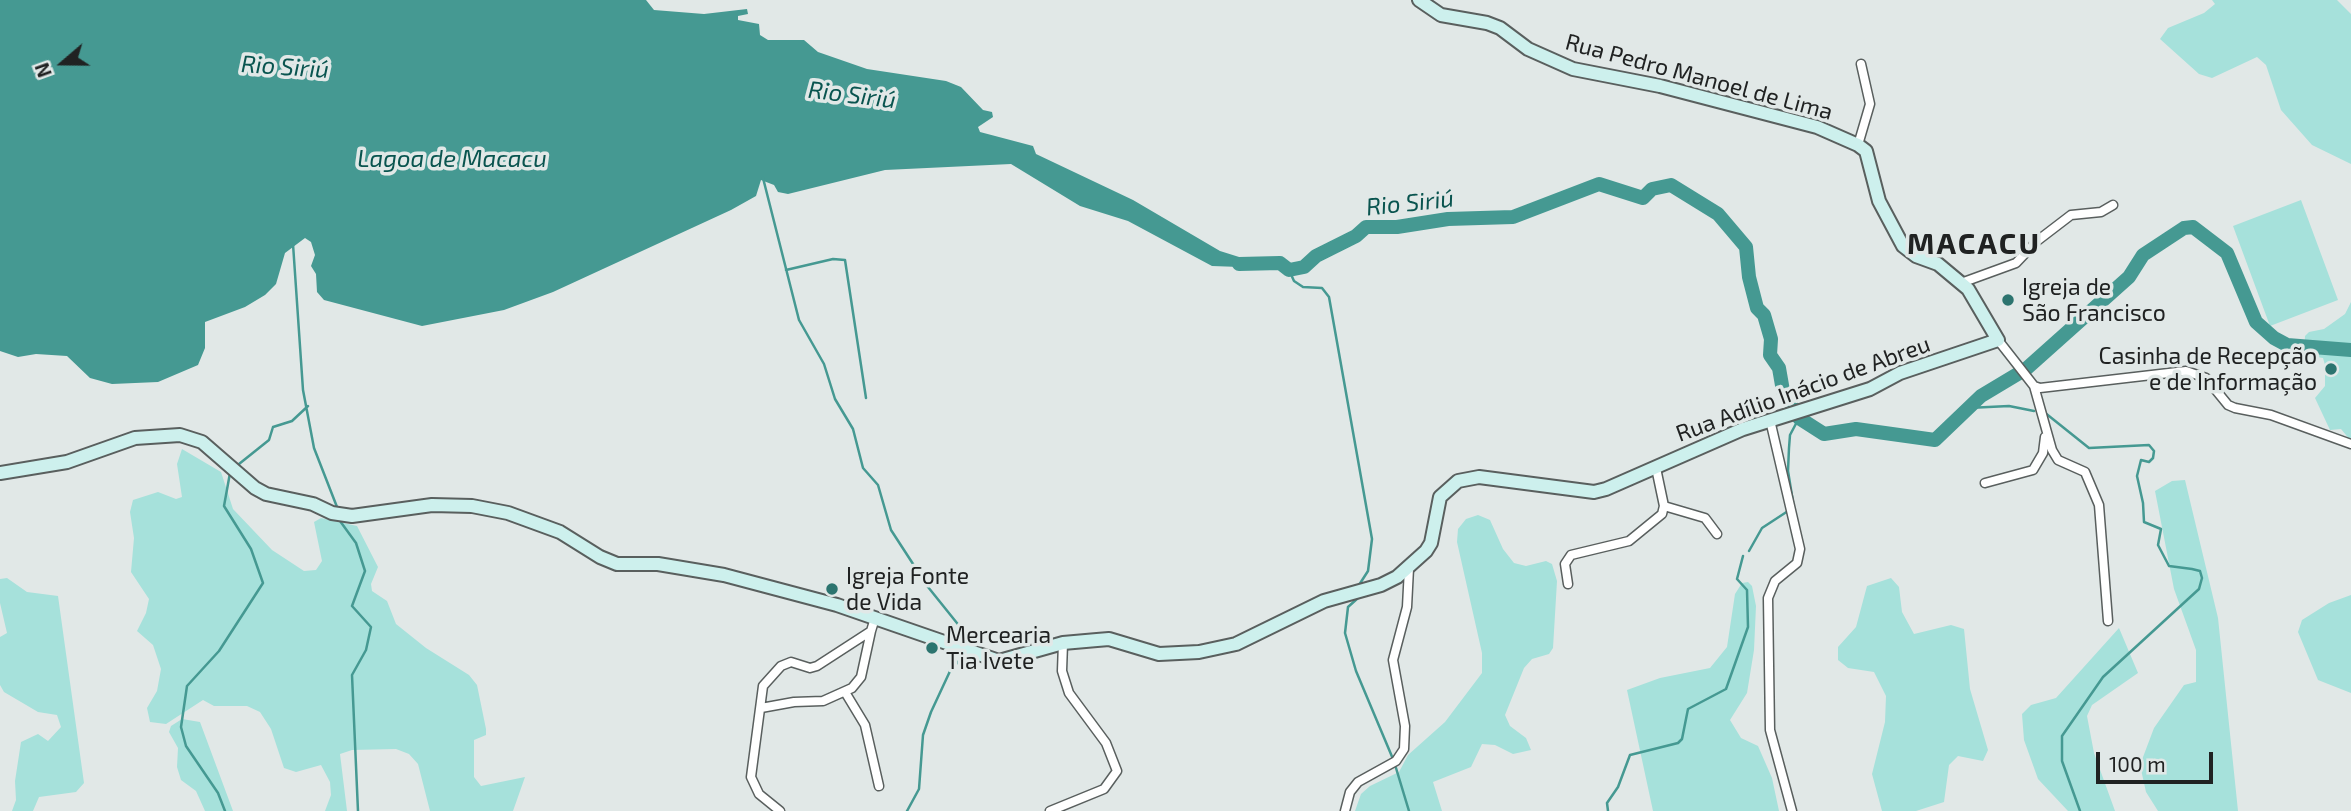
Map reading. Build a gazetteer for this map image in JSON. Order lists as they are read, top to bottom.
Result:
{
  "streets": {
    "street": ["Rua Pedro Manoel de Lima", "Rua Adílio Inácio de Abreu"]
  },
  "districts": ["MACACU"],
  "water": ["Rio Siriú", "Lagoa de Macacu"],
  "places": [
    "Igreja de São Francisco",
    "Casinha de Recepção e de Informação",
    "Igreja Fonte de Vida",
    "Mercearia Tia Ivete"
  ],
  "scale_bar": "100 m",
  "north": "left"
}
